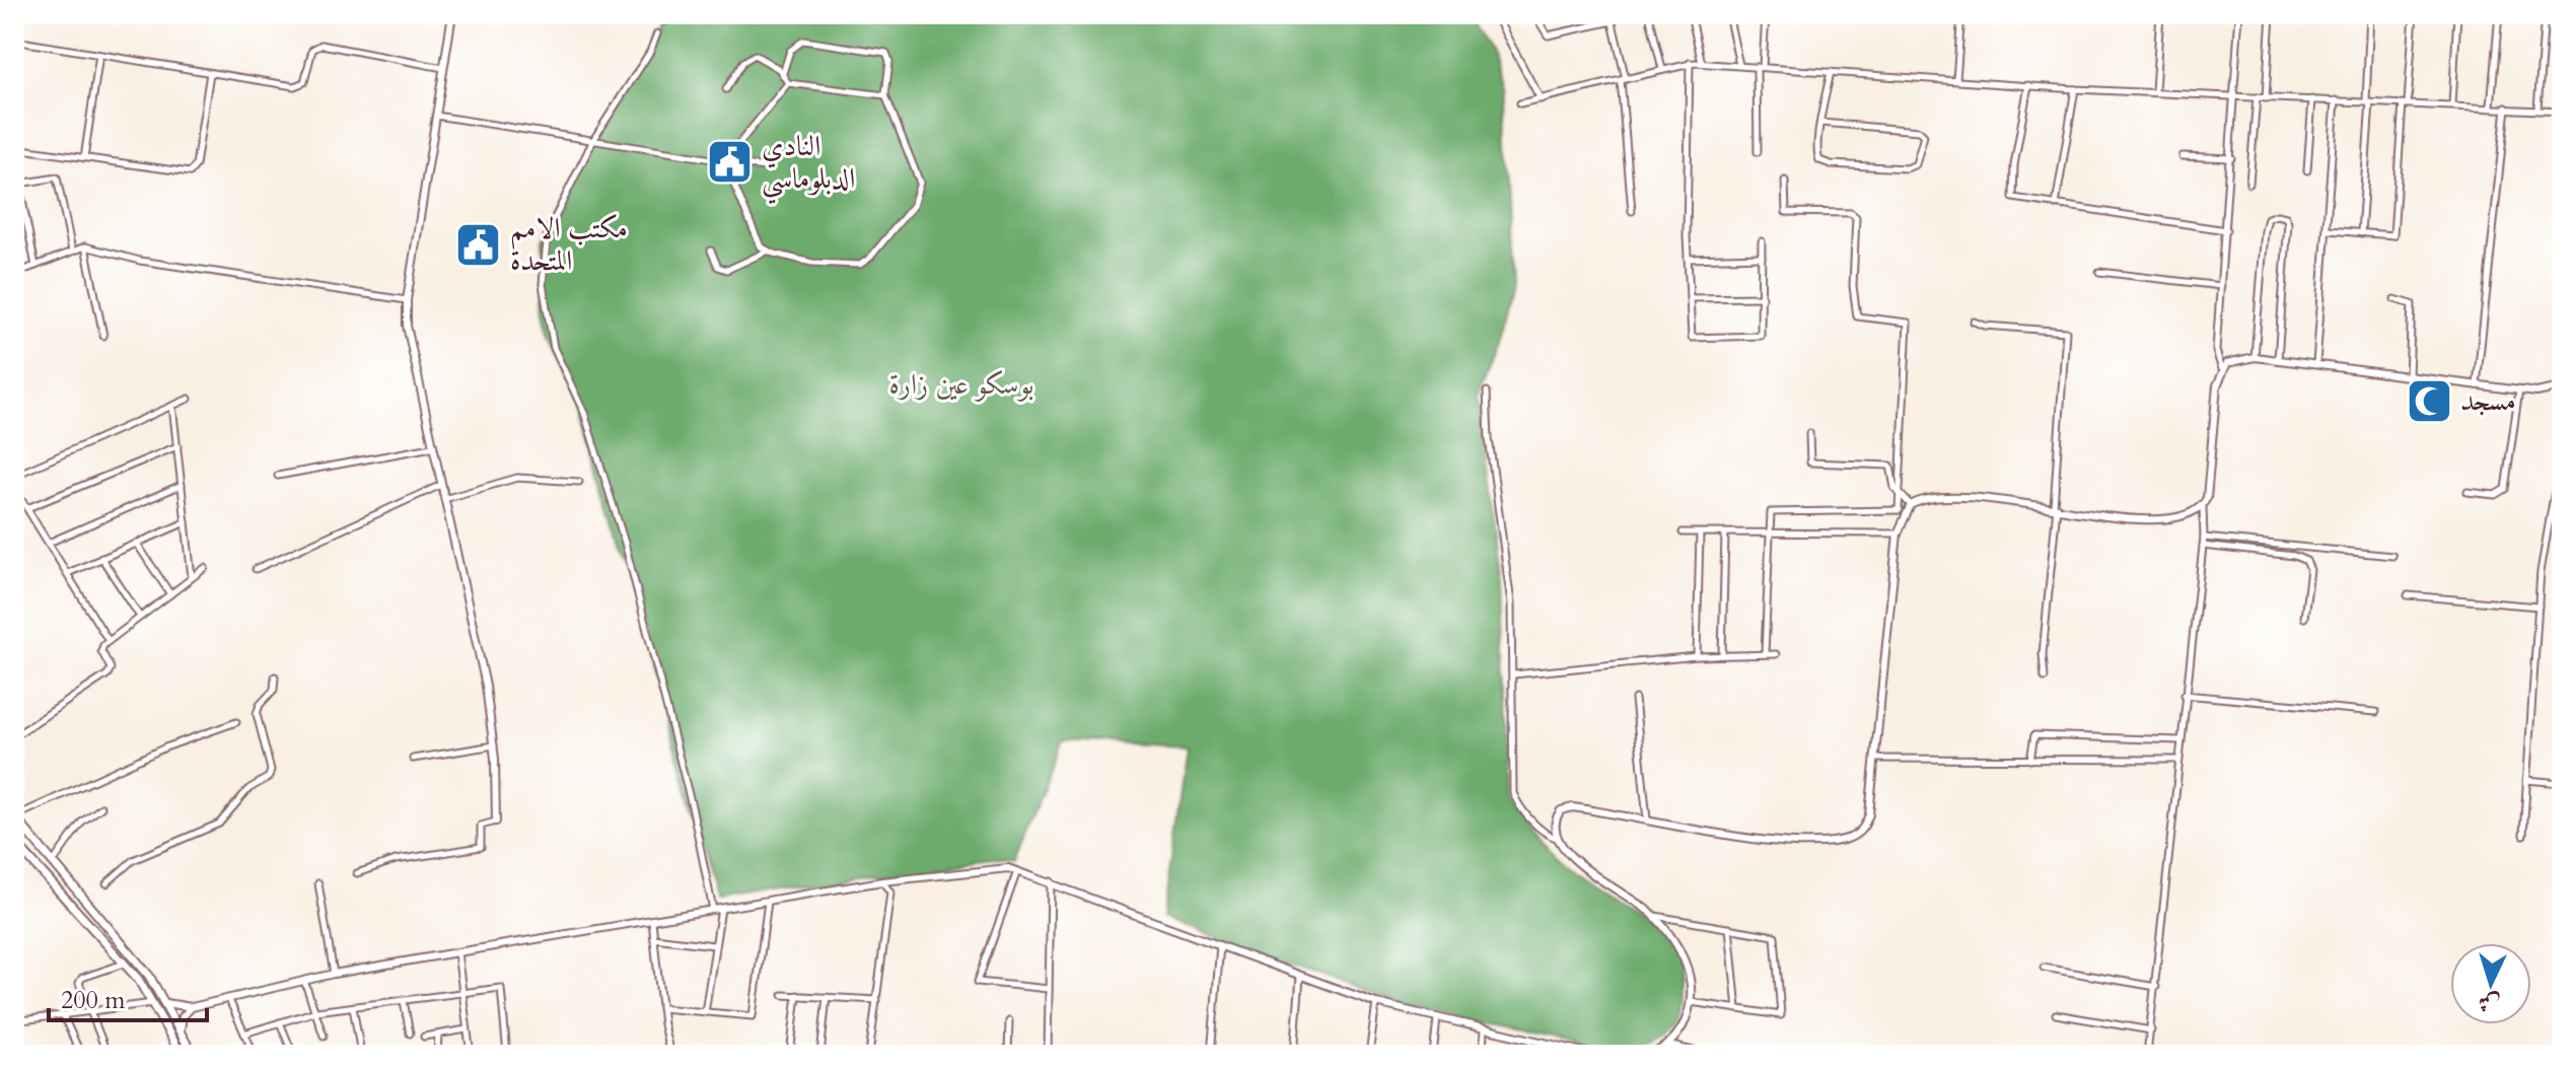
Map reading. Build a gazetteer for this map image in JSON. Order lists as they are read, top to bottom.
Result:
{
  "parks": ["بوسكو عين زارة"],
  "places": {
    "public building": ["النادي الدبلوماسي", "مكتب الامم المتحدة"],
    "mosque": ["مسجد"]
  },
  "scale_bar": "200 m",
  "north": "bottom"
}
